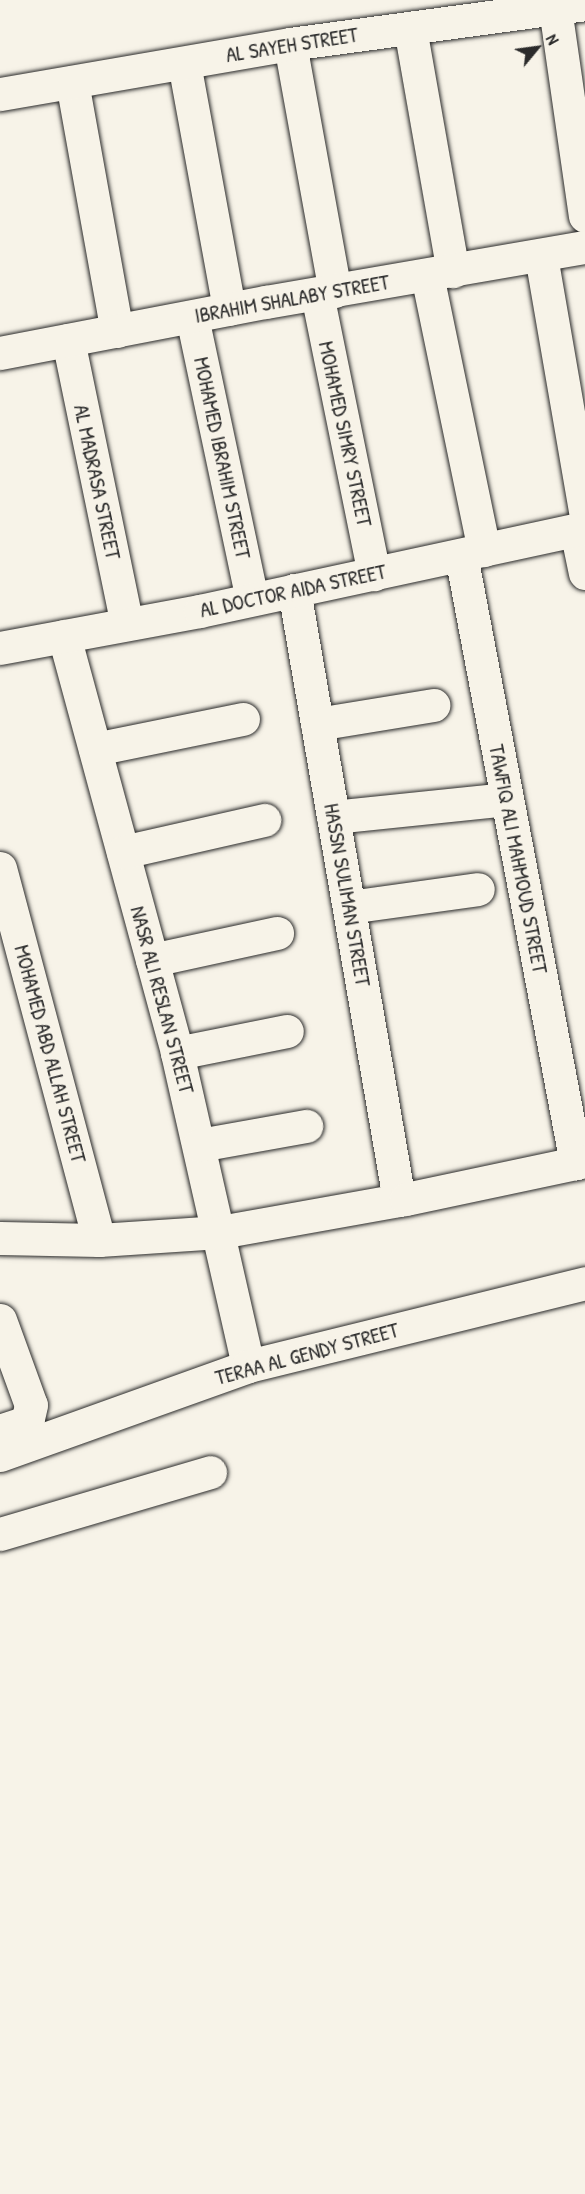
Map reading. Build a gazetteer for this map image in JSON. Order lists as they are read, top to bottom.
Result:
{
  "streets": {
    "street": [
      "AL SAYEH STREET",
      "IBRAHIM SHALABY STREET",
      "MOHAMED SIMRY STREET",
      "MOHAMED IBRAHIM STREET",
      "AL MADRASA STREET",
      "AL DOCTOR AIDA STREET",
      "TAWFIQ ALI MAHMOUD STREET",
      "HASSN SULIMAN STREET",
      "NASR ALI RESLAN STREET",
      "MOHAMED ABD ALLAH STREET",
      "TERAA AL GENDY STREET"
    ]
  },
  "crossings": [
    ["AL SAYEH STREET", "MOHAMED SIMRY STREET"],
    ["AL SAYEH STREET", "TAWFIQ ALI MAHMOUD STREET"],
    ["IBRAHIM SHALABY STREET", "MOHAMED SIMRY STREET"],
    ["IBRAHIM SHALABY STREET", "MOHAMED IBRAHIM STREET"],
    ["IBRAHIM SHALABY STREET", "AL MADRASA STREET"],
    ["IBRAHIM SHALABY STREET", "TAWFIQ ALI MAHMOUD STREET"],
    ["MOHAMED SIMRY STREET", "AL DOCTOR AIDA STREET"],
    ["MOHAMED IBRAHIM STREET", "AL DOCTOR AIDA STREET"],
    ["AL MADRASA STREET", "AL DOCTOR AIDA STREET"],
    ["AL DOCTOR AIDA STREET", "TAWFIQ ALI MAHMOUD STREET"],
    ["AL DOCTOR AIDA STREET", "HASSN SULIMAN STREET"],
    ["AL DOCTOR AIDA STREET", "NASR ALI RESLAN STREET"],
    ["NASR ALI RESLAN STREET", "TERAA AL GENDY STREET"]
  ],
  "north": "top right"
}
